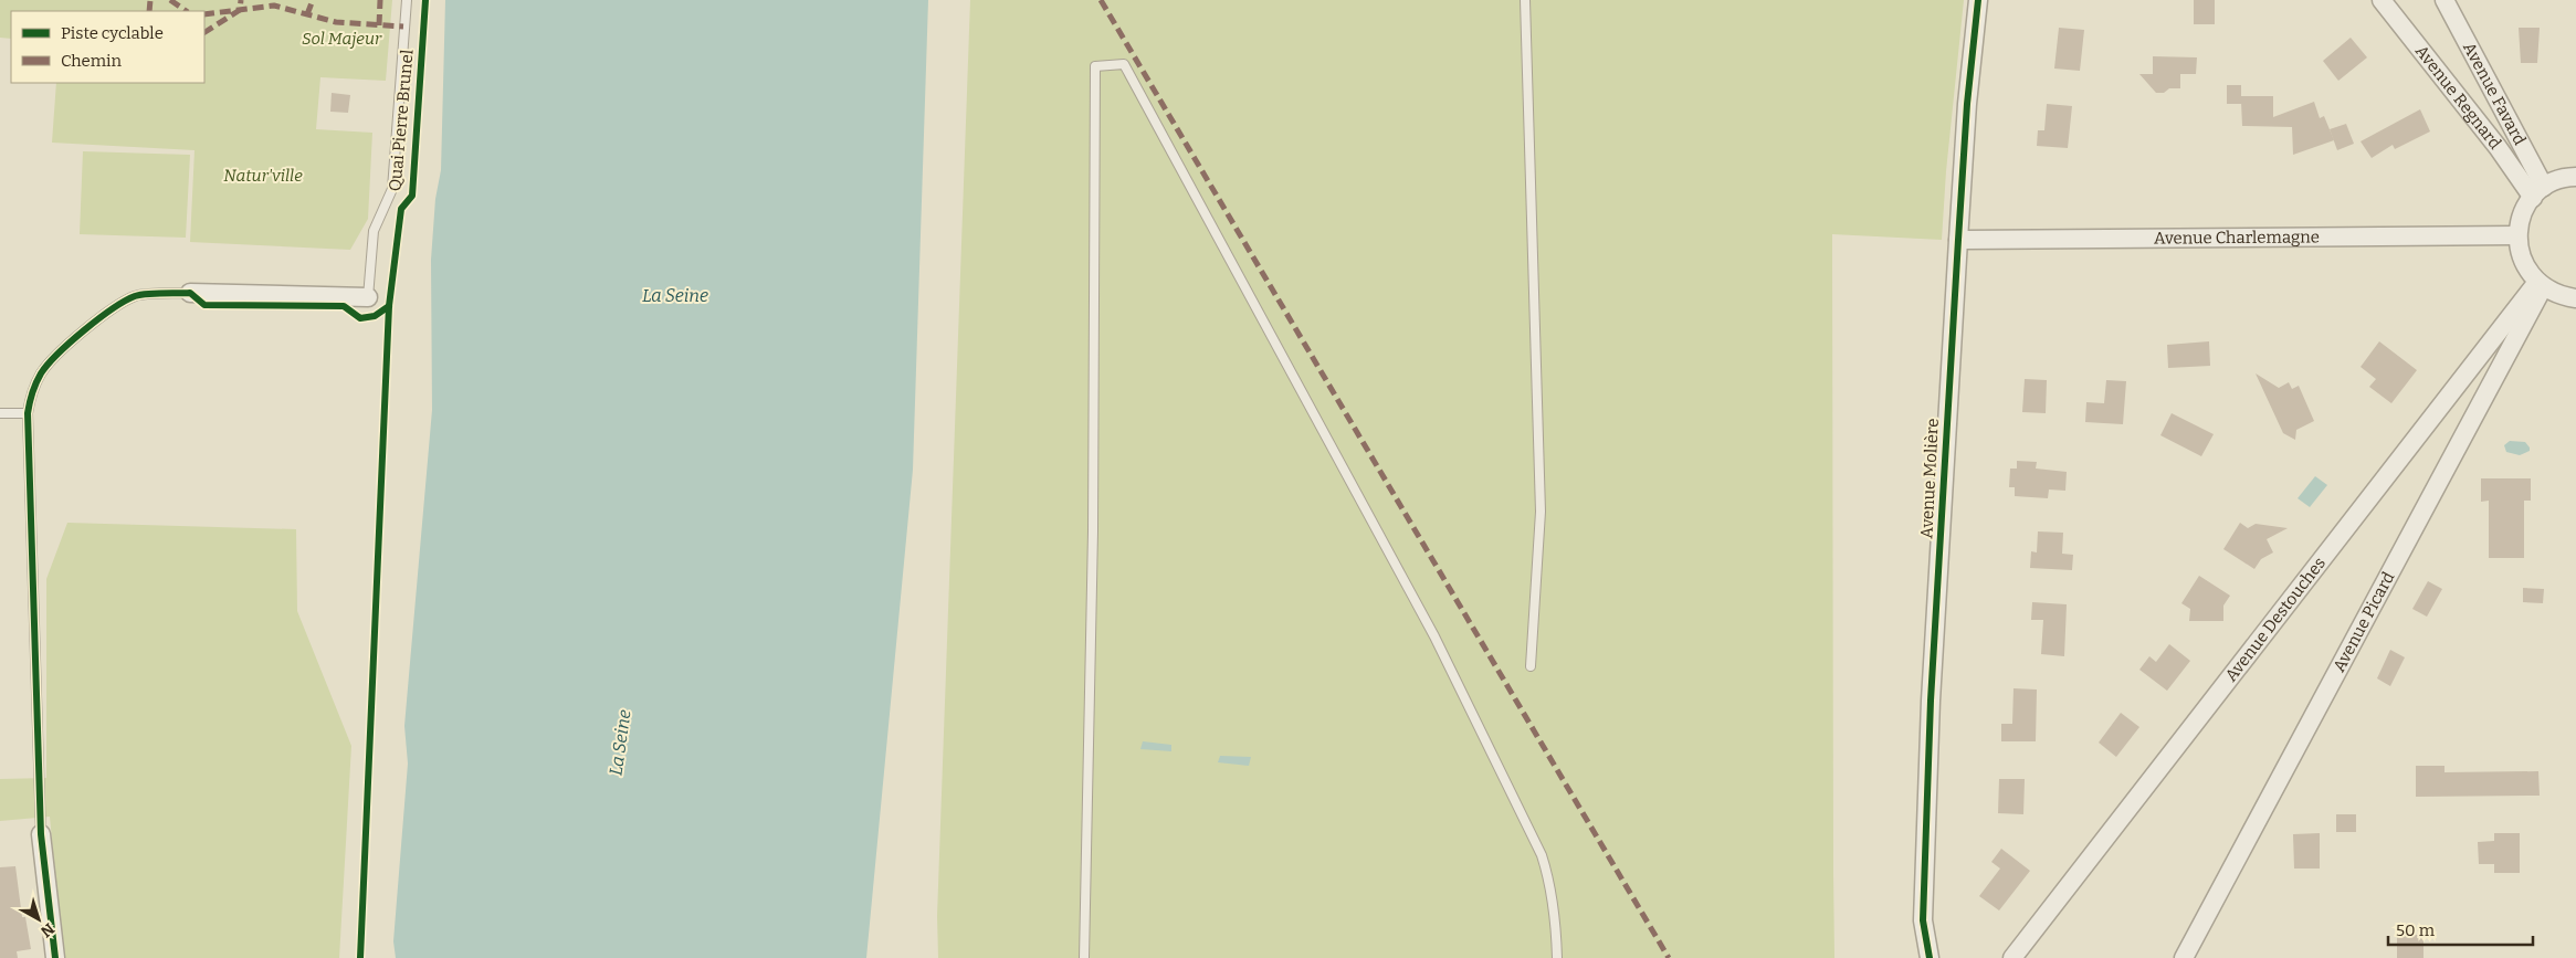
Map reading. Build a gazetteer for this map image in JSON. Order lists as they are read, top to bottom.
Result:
{
  "streets": {
    "street": [
      "Avenue Favard",
      "Avenue Regnard",
      "Avenue Charlemagne",
      "Avenue Molière",
      "Avenue Destouches",
      "Avenue Picard"
    ],
    "lane": ["Quai Pierre Brunel"]
  },
  "crossings": [
    ["Avenue Favard", "Avenue Regnard"],
    ["Avenue Charlemagne", "Avenue Molière"],
    ["Avenue Destouches", "Avenue Picard"]
  ],
  "water": ["La Seine"],
  "parks": ["Sol Majeur", "Natur'ville"],
  "legend": ["Piste cyclable", "Chemin"],
  "scale_bar": "50 m",
  "north": "bottom right"
}
